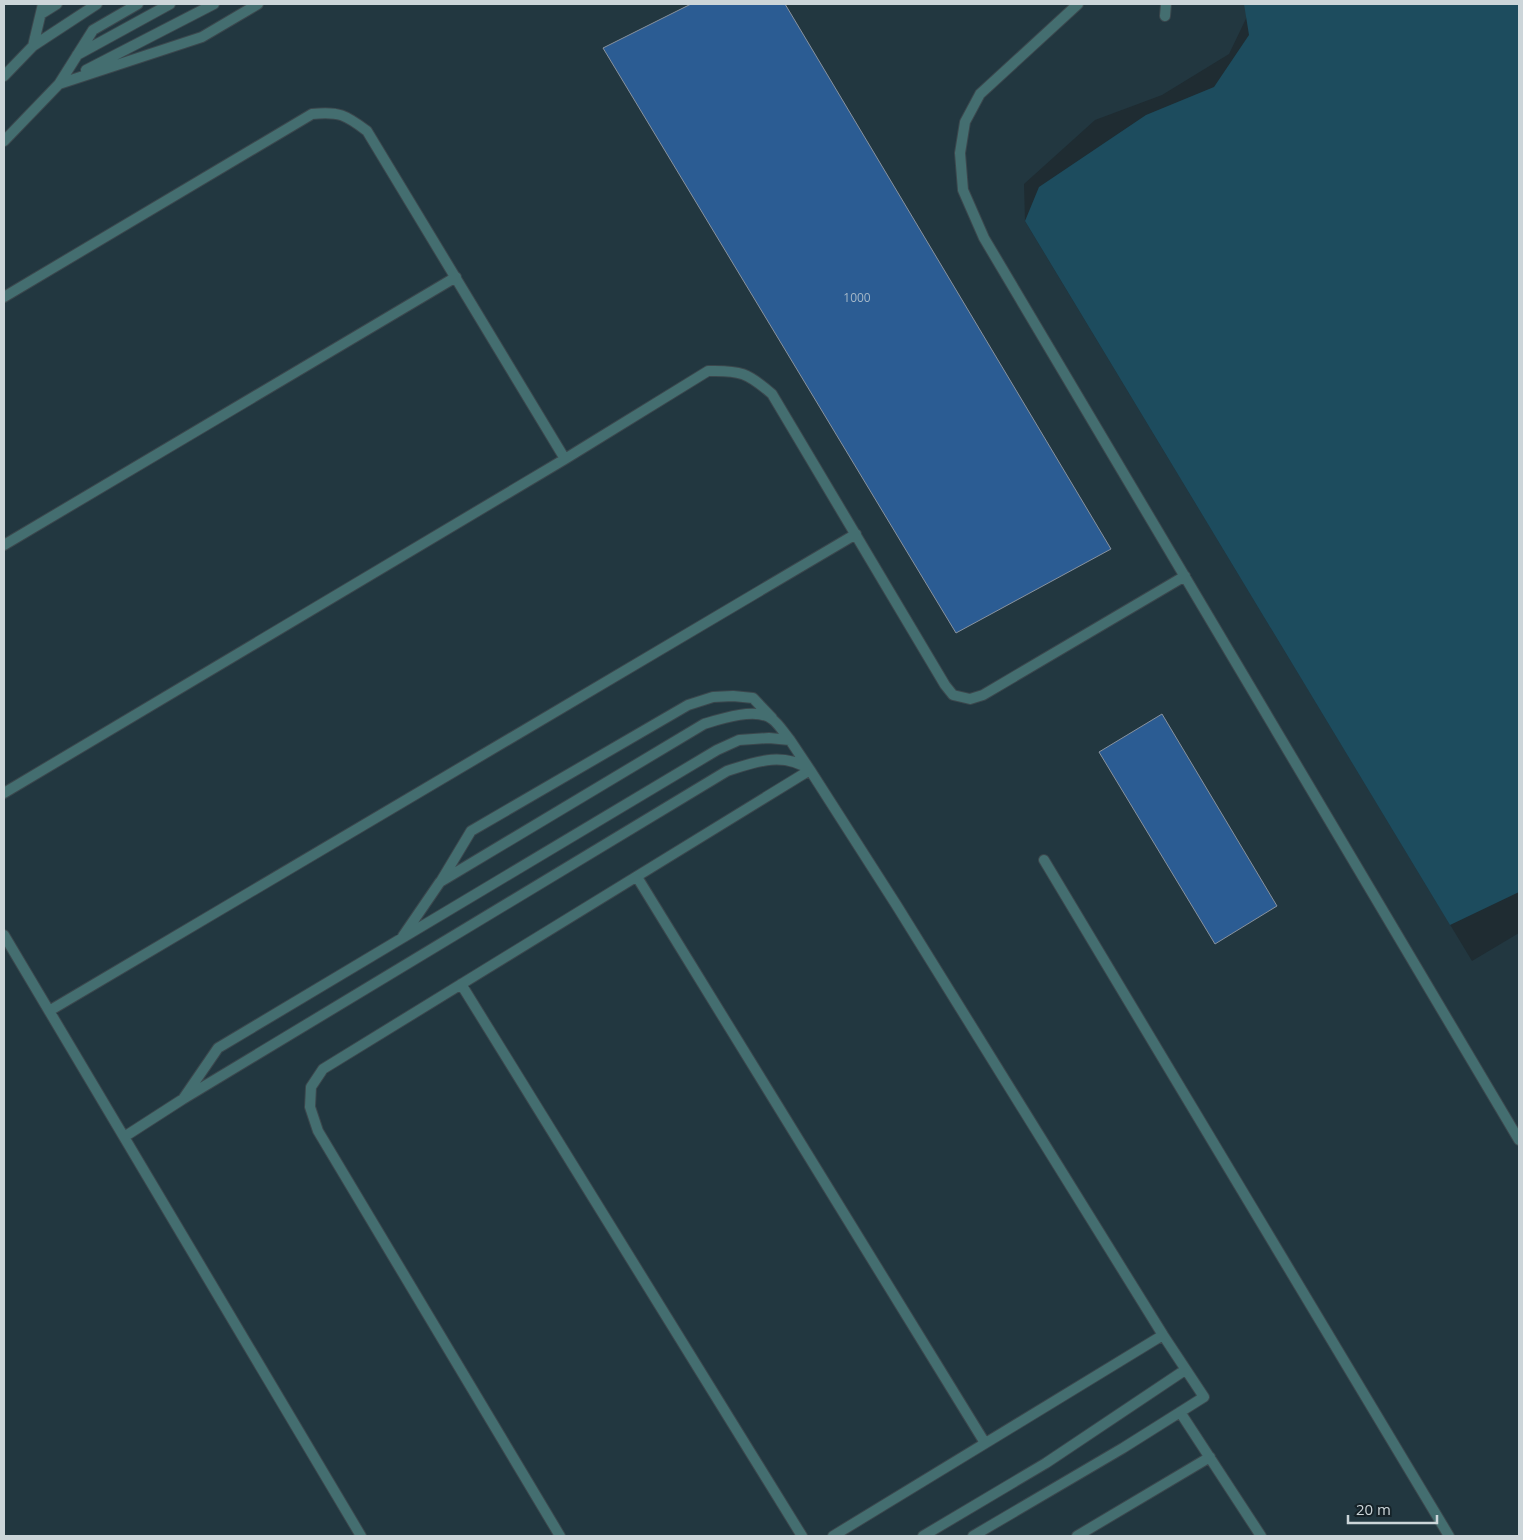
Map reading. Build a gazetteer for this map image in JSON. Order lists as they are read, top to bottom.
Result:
{
  "house_numbers": ["1000"],
  "scale_bar": "20 m"
}
